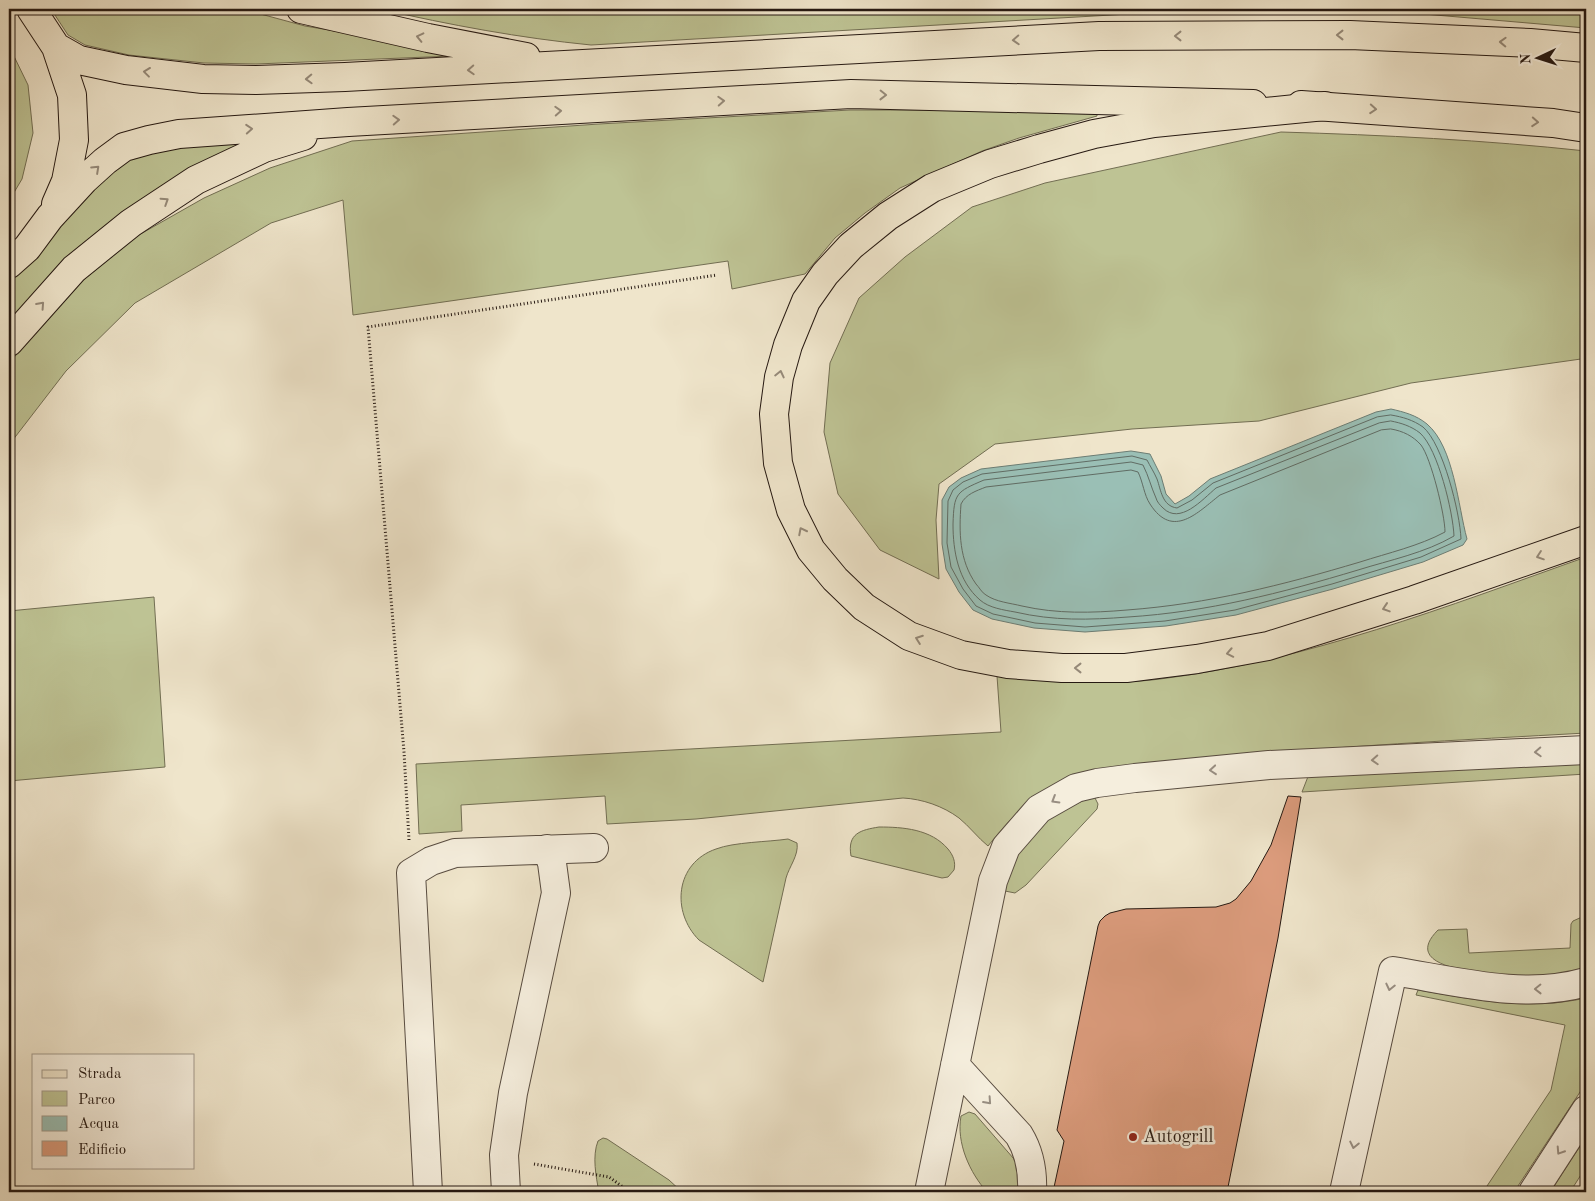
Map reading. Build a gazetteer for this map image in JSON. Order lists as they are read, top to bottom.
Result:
{
  "places": ["Autogrill"],
  "legend": [
    "Strada",
    "Parco",
    "Acqua",
    "Edificio"
  ],
  "north": "left"
}
